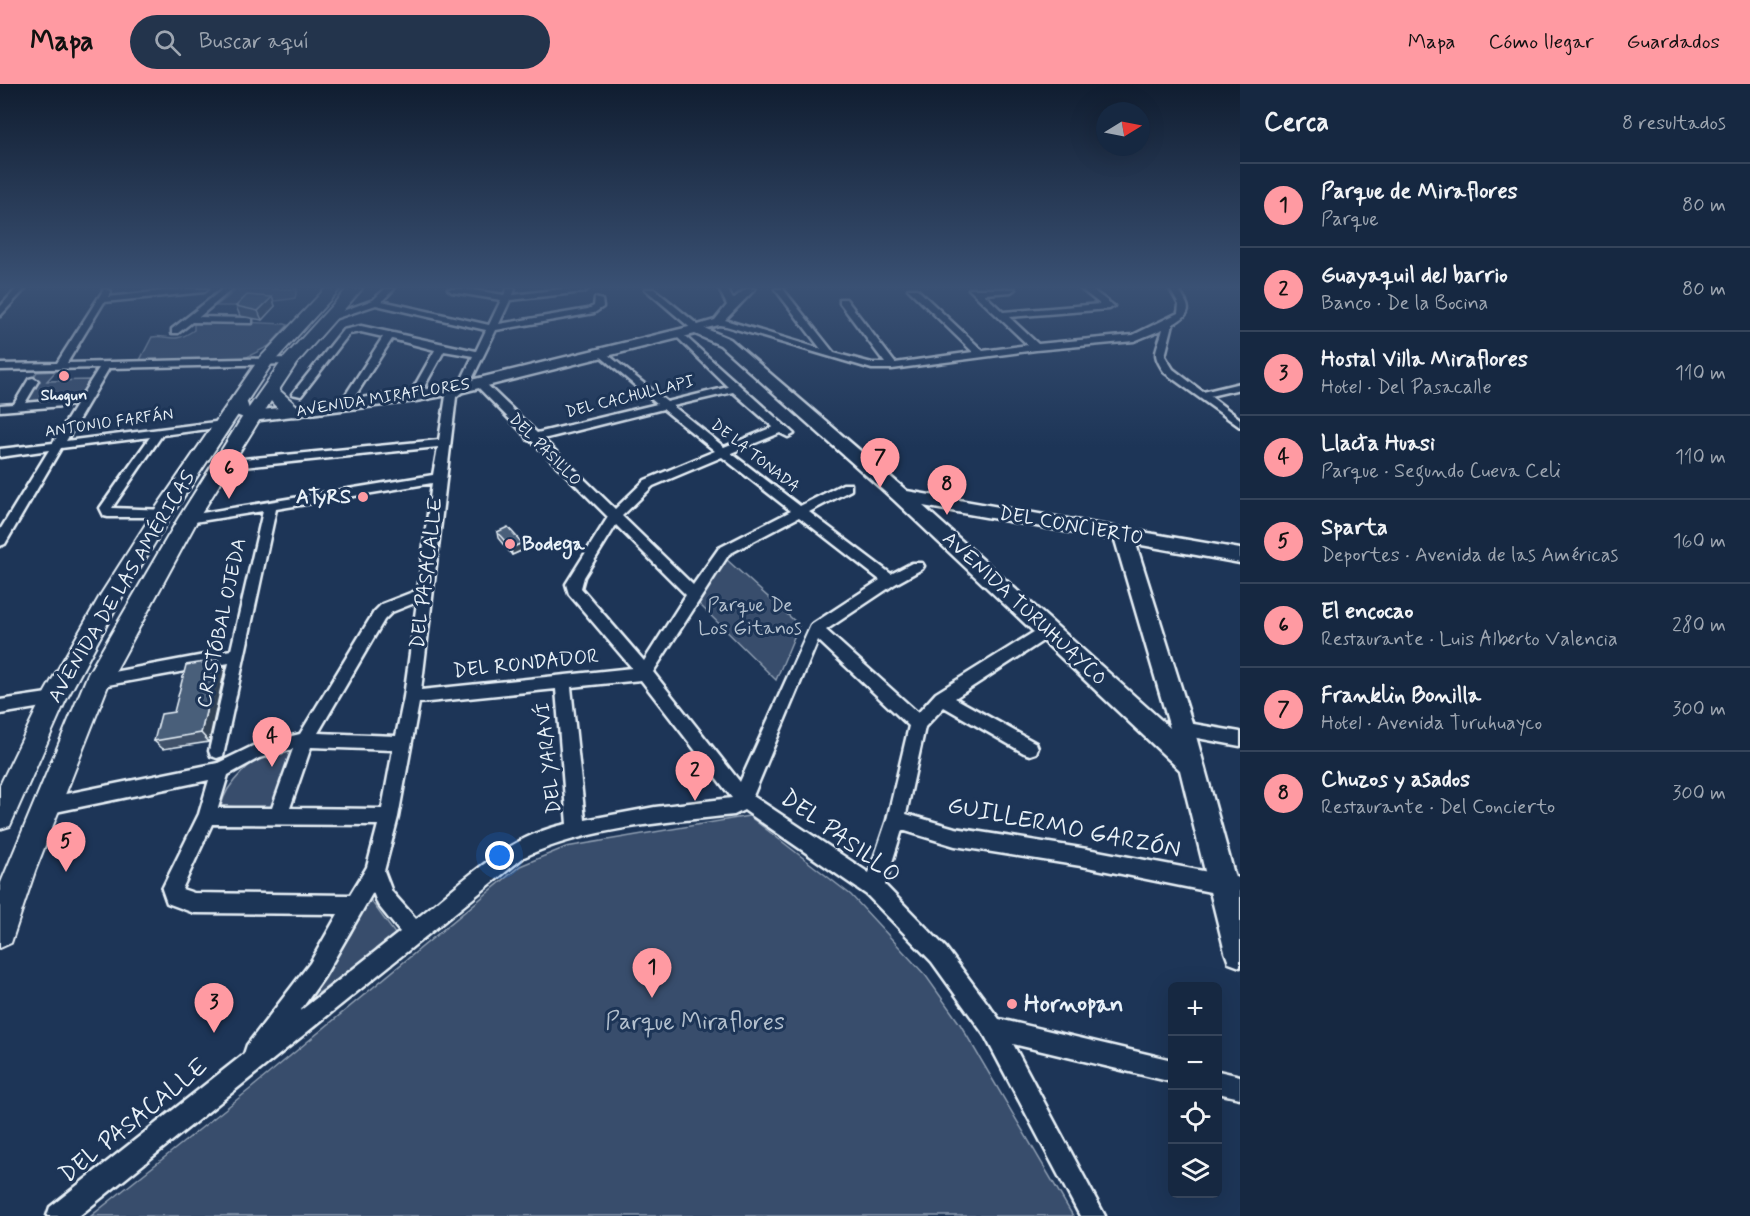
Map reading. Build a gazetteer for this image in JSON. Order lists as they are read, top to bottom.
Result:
{
  "streets": {
    "main road": ["AVENIDA DE LAS AMÉRICAS"],
    "street": [
      "DEL CACHULLAPI",
      "AVENIDA MIRAFLORES",
      "ANTONIO FARFÁN",
      "DEL PASILLO",
      "DE LA TONADA",
      "DEL CONCIERTO",
      "DEL PASACALLE",
      "AVENIDA TURUHUAYCO",
      "CRISTÓBAL OJEDA",
      "DEL RONDADOR",
      "DEL YARAVÍ",
      "GUILLERMO GARZÓN"
    ]
  },
  "crossings": [
    ["DEL CACHULLAPI", "DEL PASILLO"],
    ["DEL CACHULLAPI", "DE LA TONADA"],
    ["AVENIDA MIRAFLORES", "DEL PASILLO"],
    ["AVENIDA MIRAFLORES", "DE LA TONADA"],
    ["AVENIDA MIRAFLORES", "DEL PASACALLE"],
    ["AVENIDA MIRAFLORES", "AVENIDA DE LAS AMÉRICAS"],
    ["ANTONIO FARFÁN", "AVENIDA DE LAS AMÉRICAS"],
    ["DEL PASILLO", "DEL PASACALLE"],
    ["DEL PASILLO", "DEL RONDADOR"],
    ["DEL CONCIERTO", "AVENIDA TURUHUAYCO"],
    ["DEL PASACALLE", "DEL RONDADOR"],
    ["DEL PASACALLE", "DEL YARAVÍ"],
    ["DEL RONDADOR", "DEL YARAVÍ"]
  ],
  "parks": ["Parque De Los Gitanos", "Parque Miraflores"],
  "places": [
    "Shogun",
    "ATyRS",
    "Bodega",
    "Hornopan"
  ],
  "north": "right",
  "page": {
    "header": "Mapa",
    "search": "Buscar aquí",
    "nav": ["Mapa", "Cómo llegar", "Guardados"],
    "heading": ["Cerca", "8 resultados"],
    "list": [
      {
        "mark": "1",
        "name": "Parque de Miraflores",
        "note": "Parque",
        "value": "80 m"
      },
      {
        "mark": "2",
        "name": "Guayaquil del barrio",
        "note": "Banco · De la Bocina",
        "value": "80 m"
      },
      {
        "mark": "3",
        "name": "Hostal Villa Miraflores",
        "note": "Hotel · Del Pasacalle",
        "value": "110 m"
      },
      {
        "mark": "4",
        "name": "Llacta Huasi",
        "note": "Parque · Segundo Cueva Celi",
        "value": "110 m"
      },
      {
        "mark": "5",
        "name": "Sparta",
        "note": "Deportes · Avenida de las Américas",
        "value": "160 m"
      },
      {
        "mark": "6",
        "name": "El encocao",
        "note": "Restaurante · Luis Alberto Valencia",
        "value": "280 m"
      },
      {
        "mark": "7",
        "name": "Franklin Bonilla",
        "note": "Hotel · Avenida Turuhuayco",
        "value": "300 m"
      },
      {
        "mark": "8",
        "name": "Chuzos y asados",
        "note": "Restaurante · Del Concierto",
        "value": "300 m"
      }
    ],
    "pins": [
      "7",
      "6",
      "8",
      "4",
      "2",
      "5",
      "1",
      "3"
    ],
    "map_buttons": ["+", "−"]
  }
}
